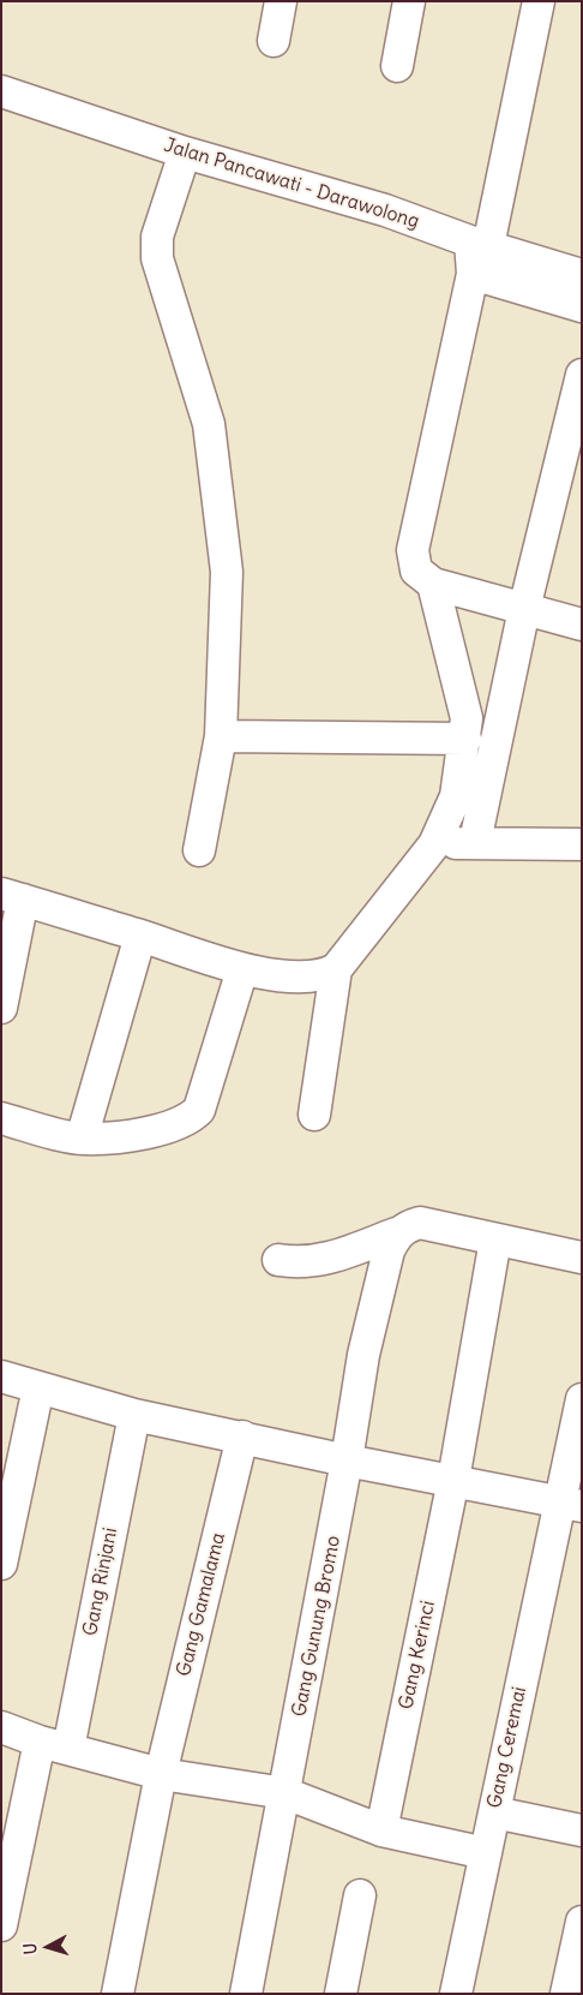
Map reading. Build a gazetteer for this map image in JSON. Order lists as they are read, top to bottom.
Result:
{
  "streets": {
    "street": [
      "Jalan Pancawati - Darawolong",
      "Gang Rinjani",
      "Gang Gamalama",
      "Gang Gunung Bromo",
      "Gang Kerinci",
      "Gang Ceremai"
    ]
  },
  "north": "left"
}
